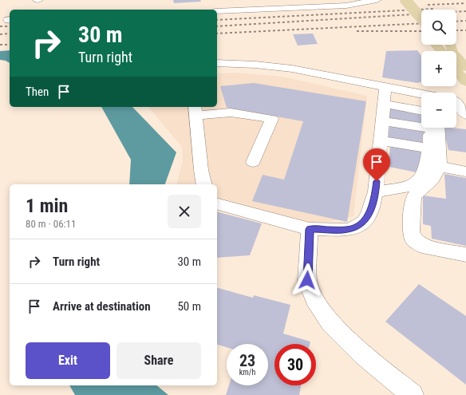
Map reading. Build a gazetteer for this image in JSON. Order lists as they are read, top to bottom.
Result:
{
  "page": {
    "map_buttons": ["+", "−"],
    "turn": ["30 m", "Turn right"],
    "then": "Then",
    "heading": ["1 min", "80 m · 06:11"],
    "list": [
      {
        "name": "Turn right",
        "value": "30 m"
      },
      {
        "name": "Arrive at destination",
        "value": "50 m"
      }
    ],
    "buttons": ["Exit", "Share"],
    "speed": "23 km/h",
    "limit": "30"
  }
}
